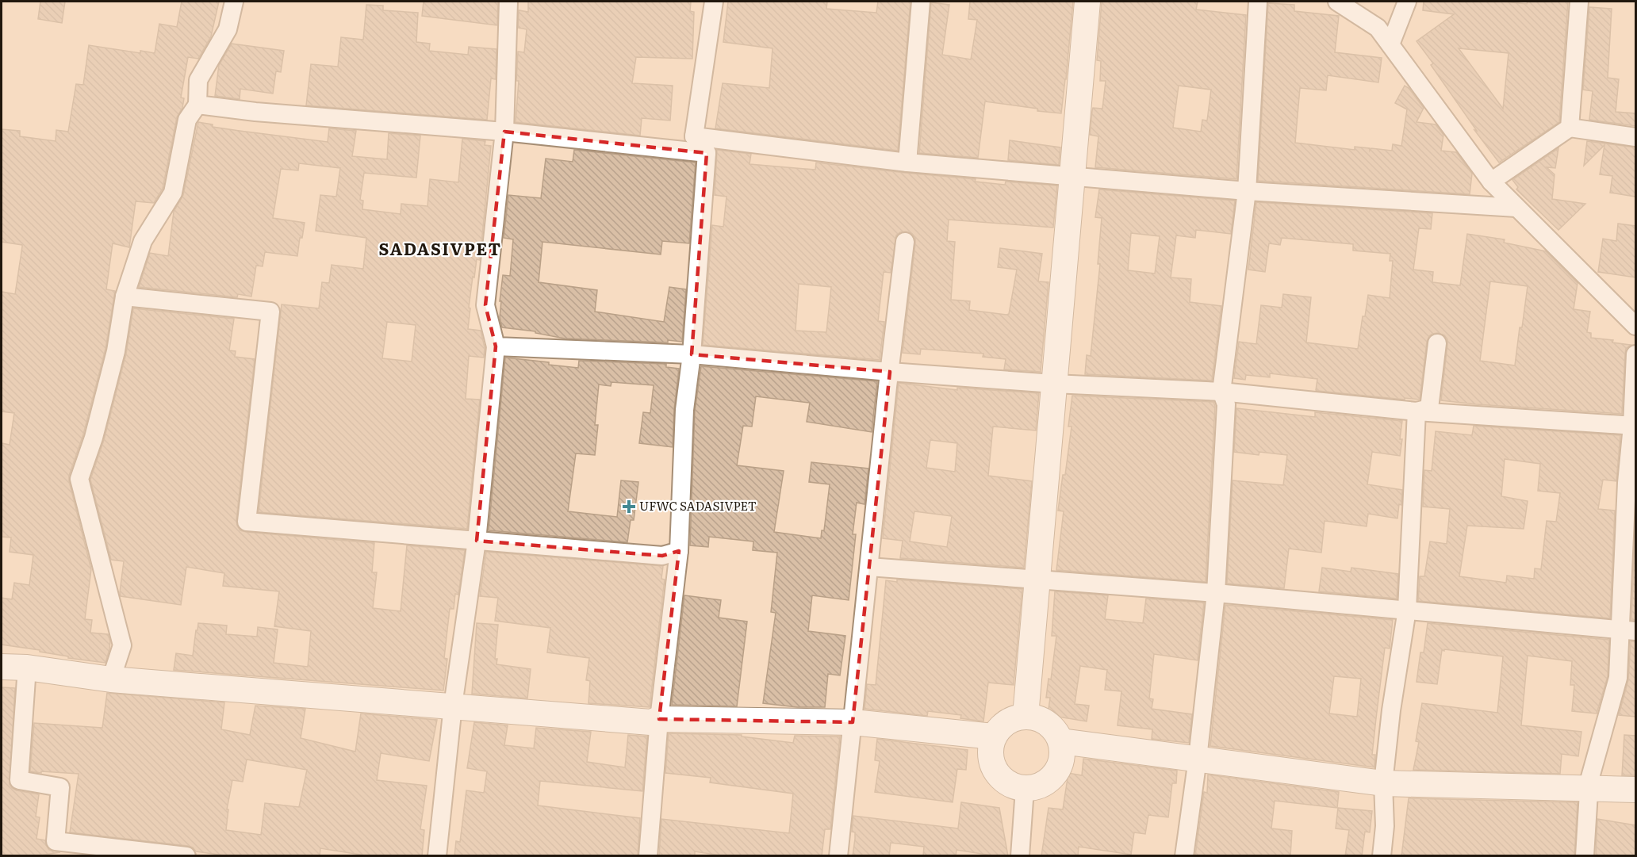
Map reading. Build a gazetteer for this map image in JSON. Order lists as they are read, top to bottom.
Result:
{
  "districts": ["SADASIVPET"],
  "places": {
    "health": ["UFWC SADASIVPET"]
  }
}
